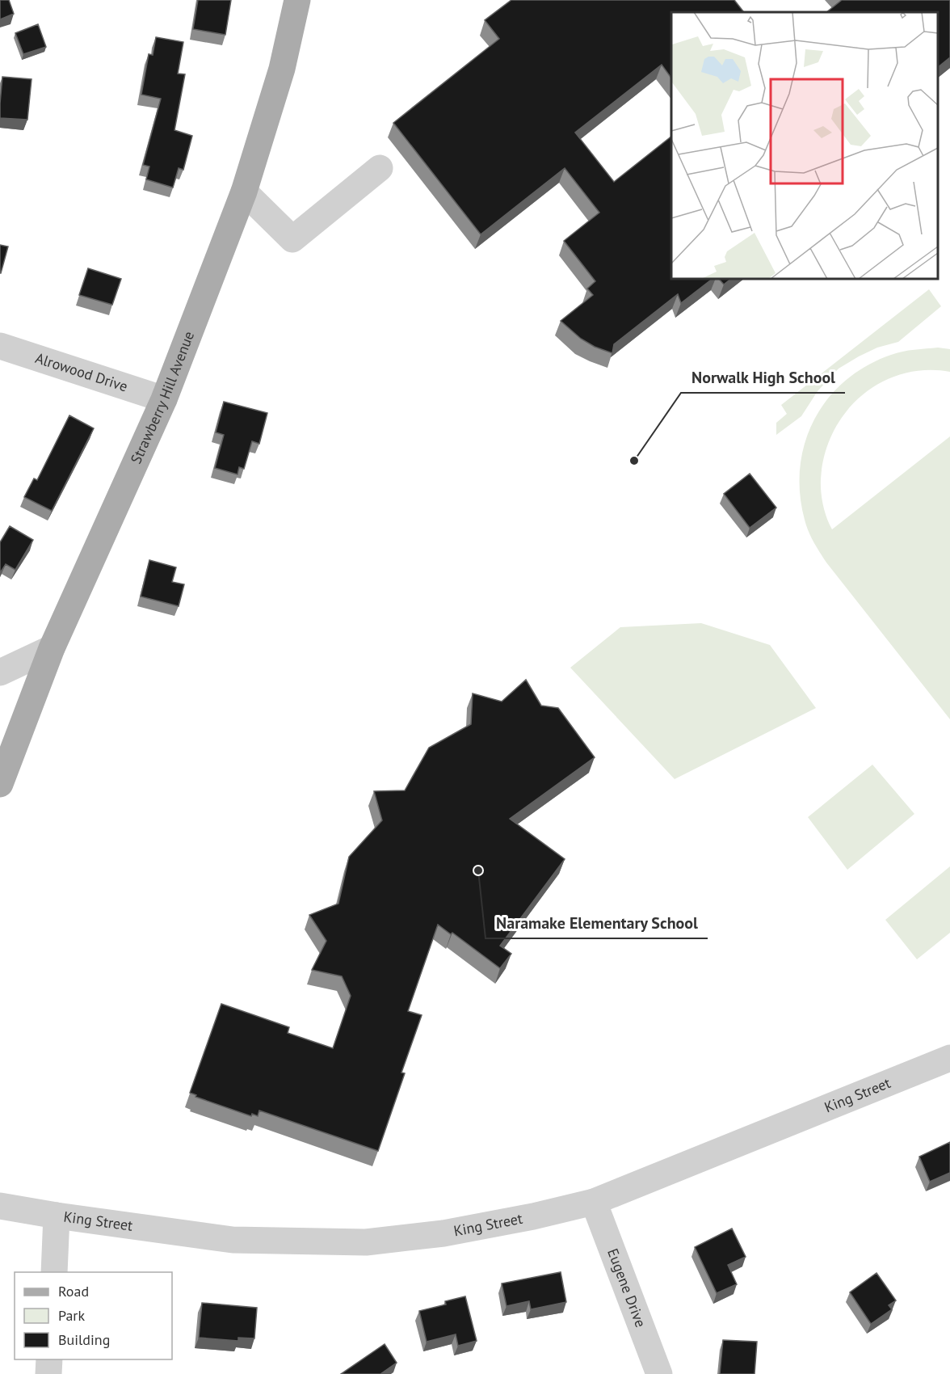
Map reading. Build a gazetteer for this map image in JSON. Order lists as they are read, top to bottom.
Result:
{
  "streets": {
    "main road": ["Strawberry Hill Avenue"],
    "street": ["Alrowood Drive", "King Street", "Eugene Drive"]
  },
  "crossings": [
    ["Alrowood Drive", "Strawberry Hill Avenue"],
    ["King Street", "Eugene Drive"]
  ],
  "places": ["Norwalk High School", "Naramake Elementary School"],
  "legend": ["Road", "Park", "Building"]
}
